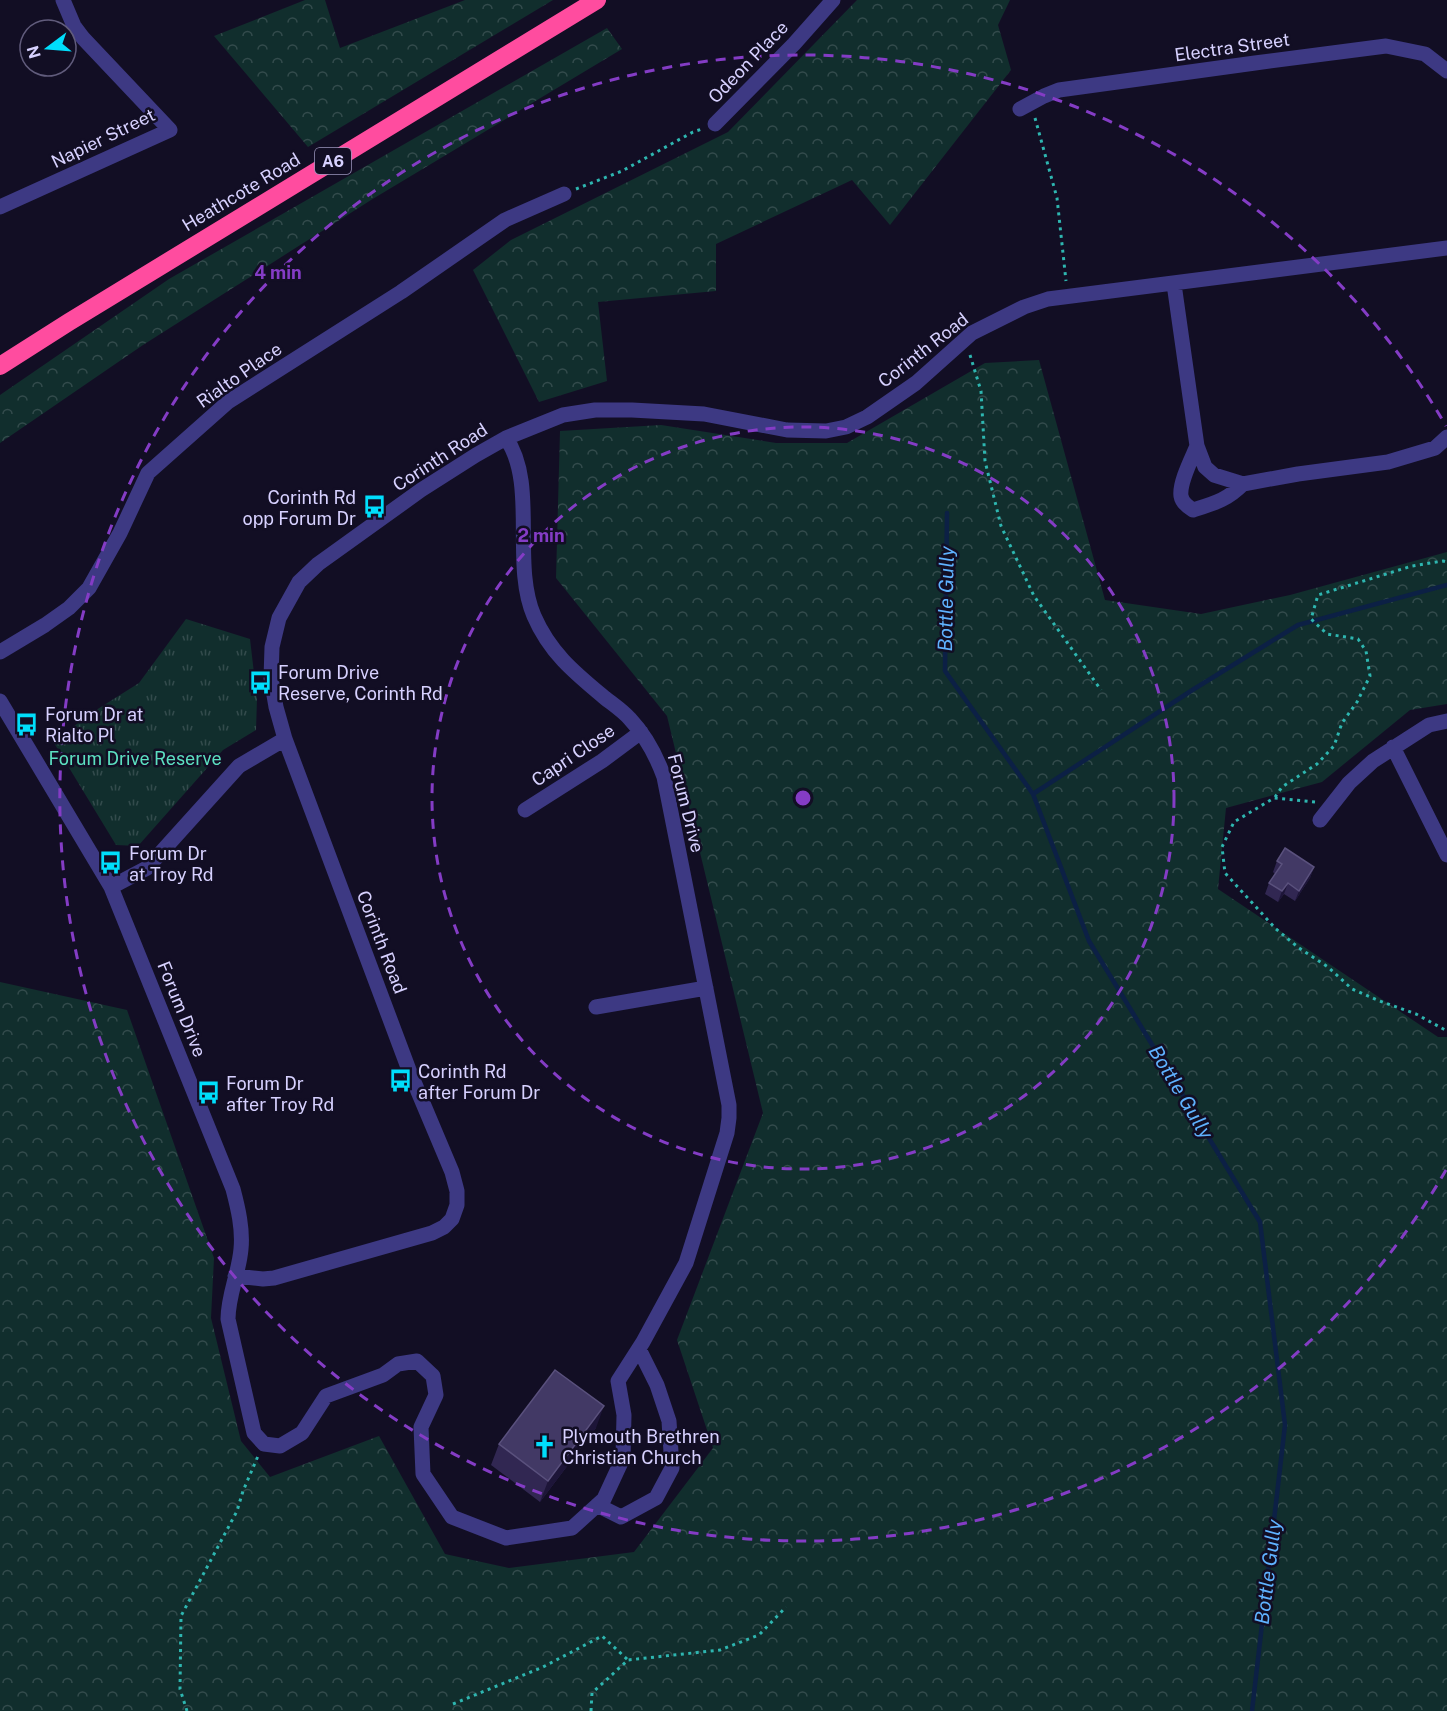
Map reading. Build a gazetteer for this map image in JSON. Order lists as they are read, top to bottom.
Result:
{
  "streets": {
    "highway": ["A6", "Heathcote Road"],
    "street": [
      "Electra Street",
      "Odeon Place",
      "Napier Street",
      "Corinth Road",
      "Rialto Place",
      "Capri Close",
      "Forum Drive"
    ]
  },
  "crossings": [
    ["Corinth Road", "Forum Drive"],
    ["Capri Close", "Forum Drive"]
  ],
  "water": ["Bottle Gully"],
  "parks": ["Forum Drive Reserve"],
  "places": {
    "bus stop": [
      "Corinth Rd opp Forum Dr",
      "Forum Drive Reserve, Corinth Rd",
      "Forum Dr at Rialto Pl",
      "Forum Dr at Troy Rd",
      "Corinth Rd after Forum Dr",
      "Forum Dr after Troy Rd"
    ],
    "church": ["Plymouth Brethren Christian Church"]
  },
  "north": "left",
  "rings": ["4 min", "2 min"]
}
